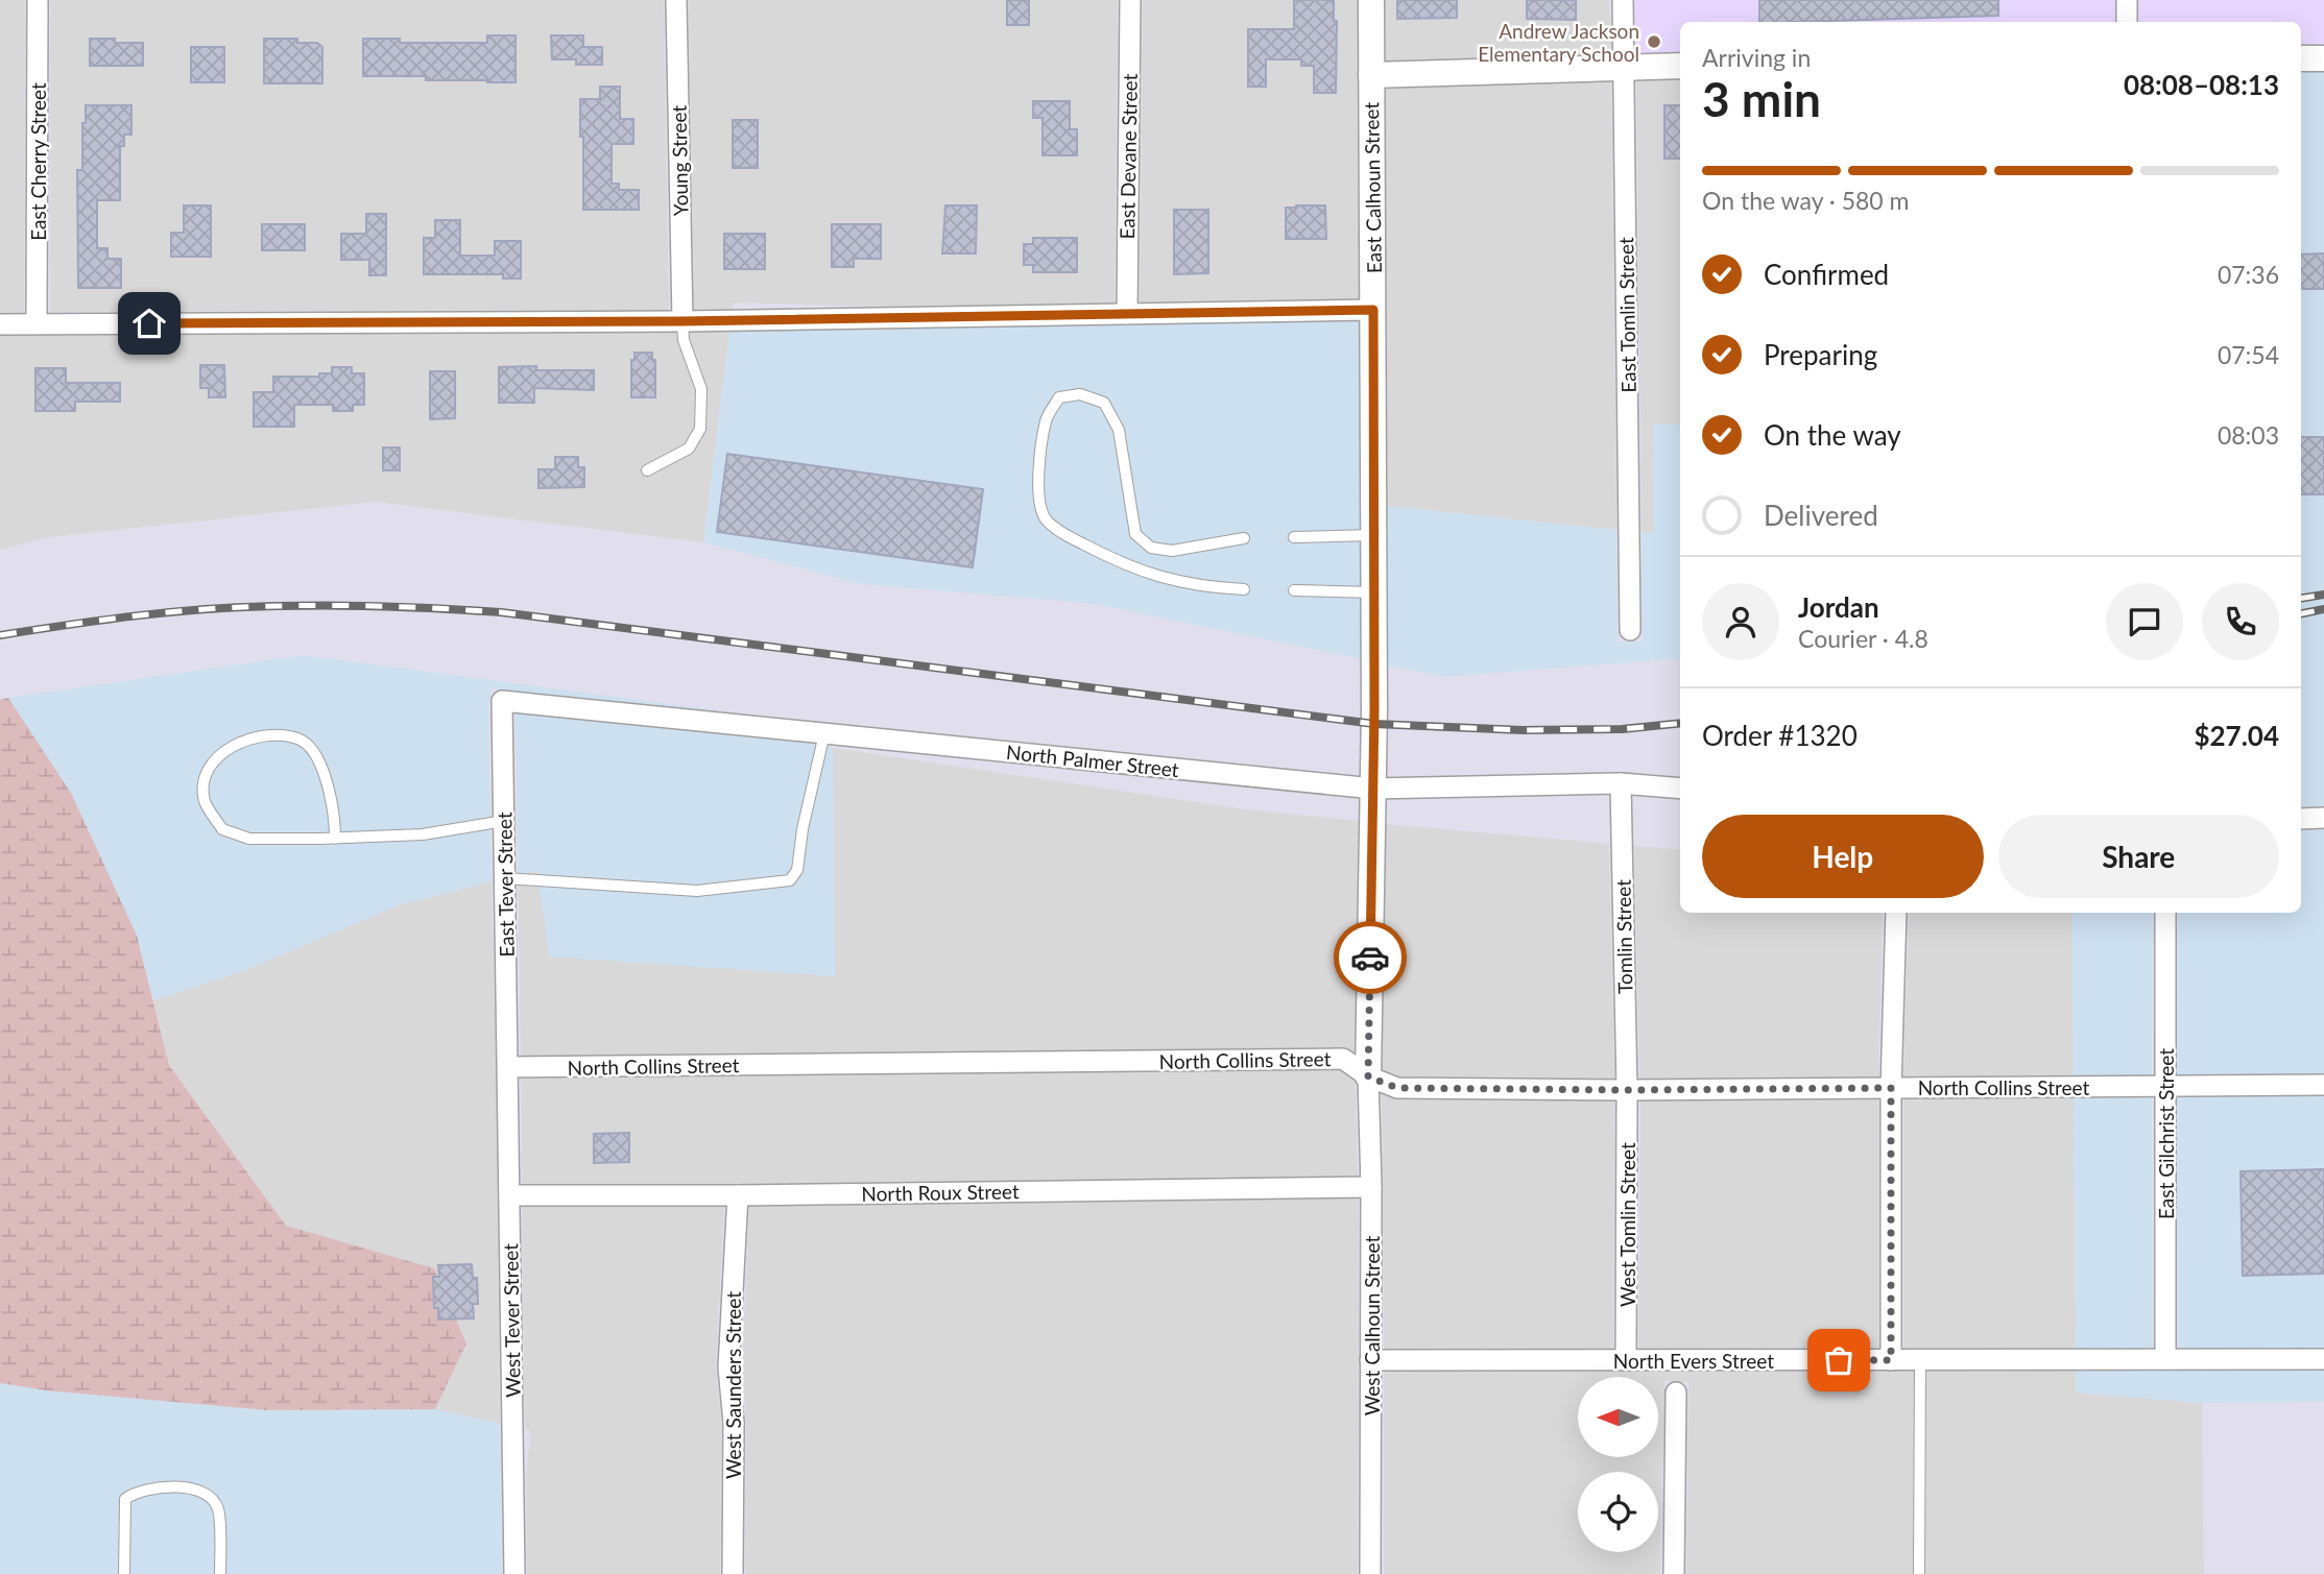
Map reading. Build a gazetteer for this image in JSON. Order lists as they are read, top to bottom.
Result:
{
  "streets": {
    "street": [
      "East Devane Street",
      "Young Street",
      "East Cherry Street",
      "East Calhoun Street",
      "East Tomlin Street",
      "North Palmer Street",
      "East Tever Street",
      "Tomlin Street",
      "North Collins Street",
      "East Gilchrist Street",
      "North Roux Street",
      "West Tomlin Street",
      "West Tever Street",
      "West Calhoun Street",
      "North Evers Street",
      "West Saunders Street"
    ]
  },
  "crossings": [
    ["East Calhoun Street", "North Palmer Street"],
    ["East Calhoun Street", "North Collins Street"],
    ["East Calhoun Street", "West Calhoun Street"],
    ["North Palmer Street", "East Tever Street"],
    ["North Palmer Street", "Tomlin Street"],
    ["East Tever Street", "North Collins Street"],
    ["East Tever Street", "West Tever Street"],
    ["Tomlin Street", "North Collins Street"],
    ["Tomlin Street", "West Tomlin Street"],
    ["North Collins Street", "East Gilchrist Street"],
    ["North Collins Street", "West Tomlin Street"],
    ["North Collins Street", "West Tever Street"],
    ["North Collins Street", "West Calhoun Street"],
    ["East Gilchrist Street", "North Evers Street"],
    ["North Roux Street", "West Tever Street"],
    ["North Roux Street", "West Calhoun Street"],
    ["North Roux Street", "West Saunders Street"],
    ["West Tomlin Street", "North Evers Street"],
    ["West Calhoun Street", "North Evers Street"]
  ],
  "places": ["Andrew Jackson Elementary School"],
  "north": "left",
  "page": {
    "heading": ["3 min", "Arriving in", "08:08–08:13"],
    "panel": [
      "Jordan",
      "Courier · 4.8",
      "Order #1320",
      "$27.04"
    ],
    "bar": "On the way · 580 m",
    "list": [
      ["Confirmed", "07:36"],
      ["Preparing", "07:54"],
      ["On the way", "08:03"],
      "Delivered"
    ],
    "buttons": ["Help", "Share"]
  }
}
